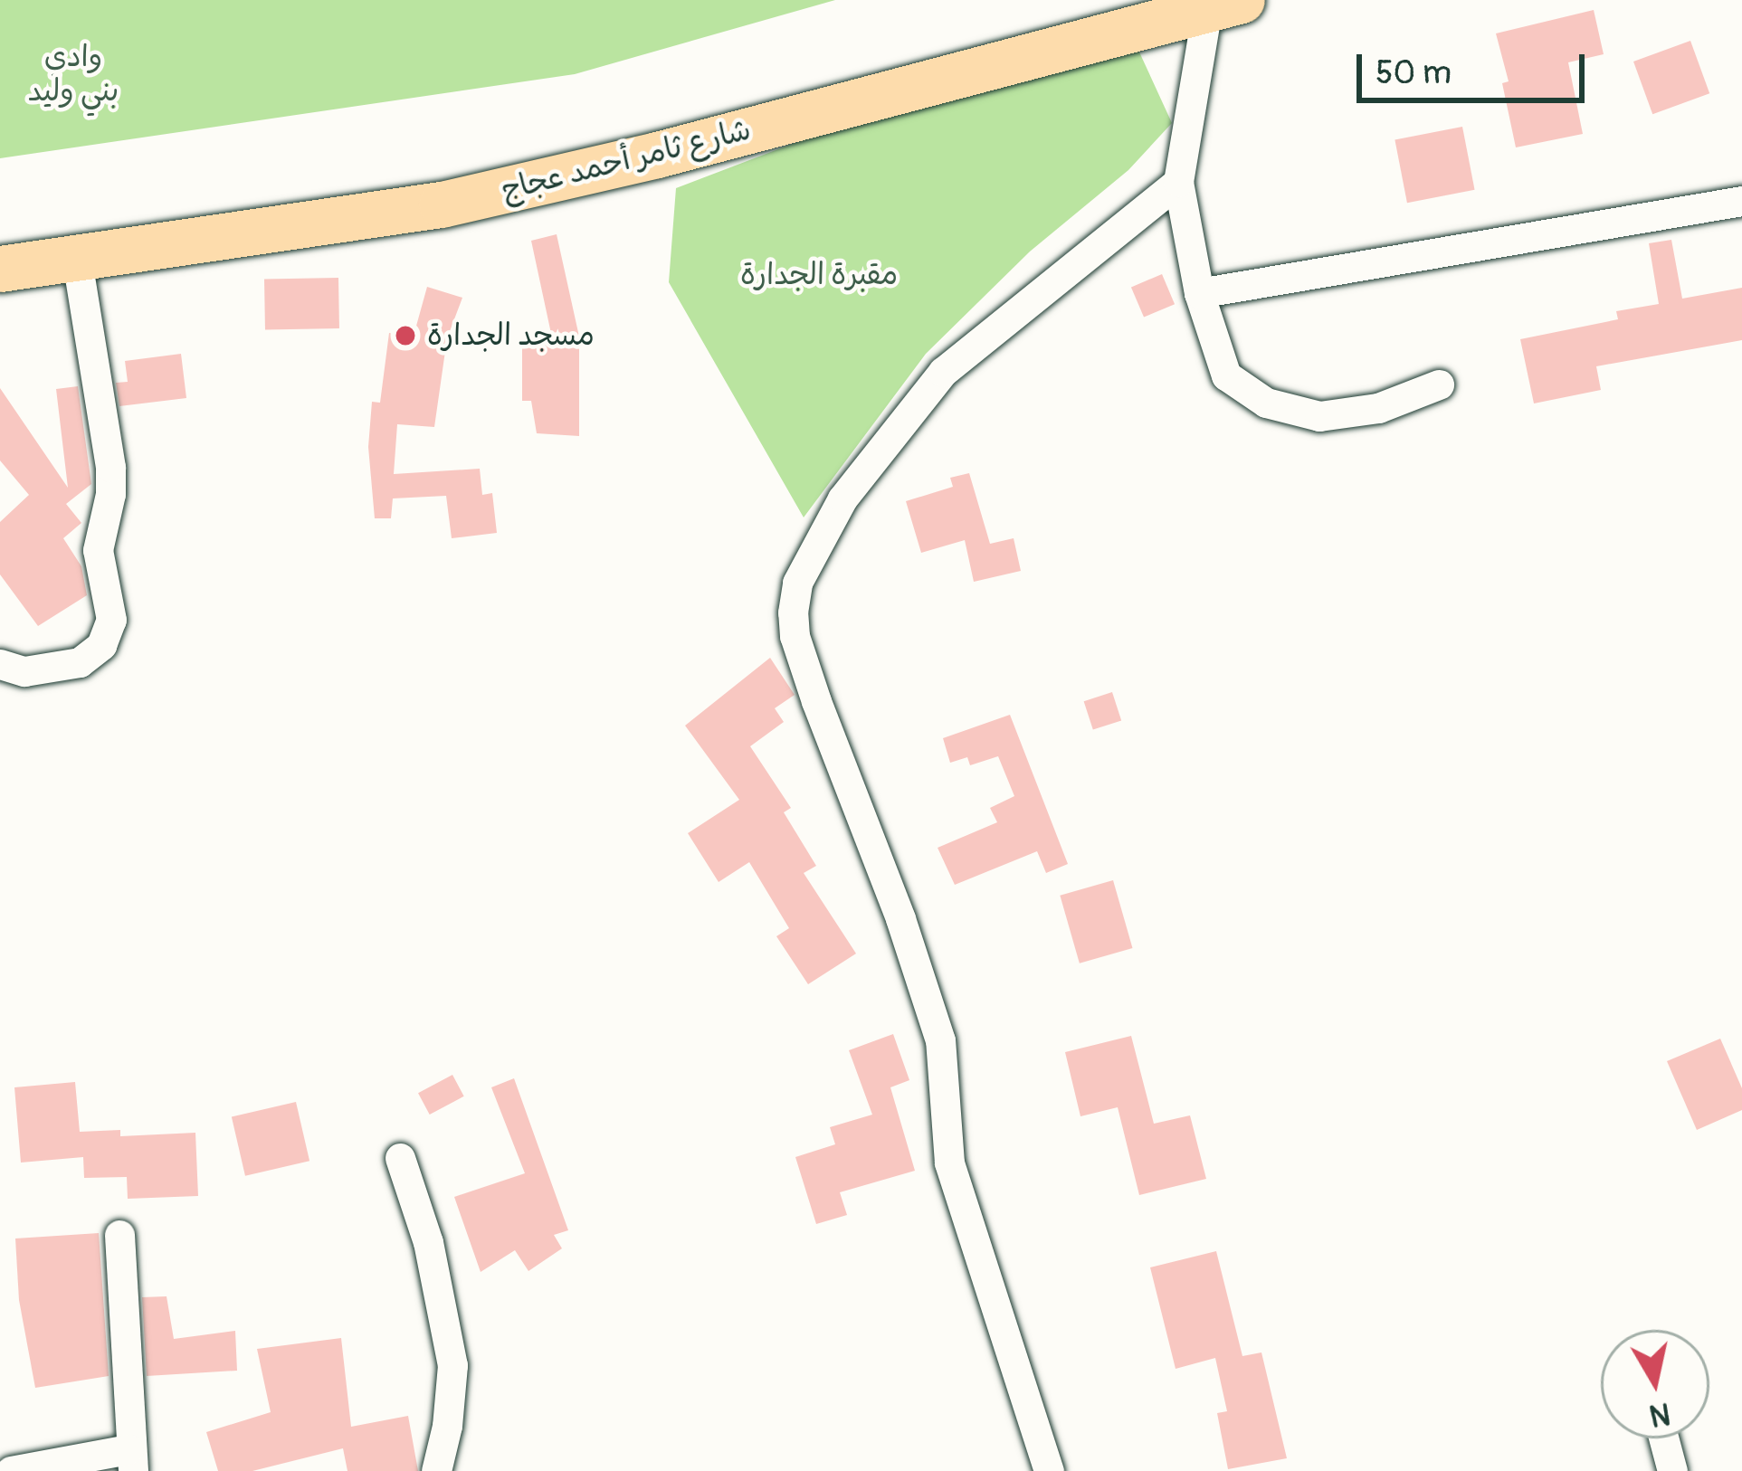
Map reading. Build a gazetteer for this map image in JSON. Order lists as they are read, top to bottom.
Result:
{
  "streets": {
    "main road": ["شارع ثامر أحمد عجاج"]
  },
  "parks": ["وادي بني وليد", "مقبرة الجدارة"],
  "places": ["مسجد الجدارة"],
  "scale_bar": "50 m",
  "north": "bottom"
}
